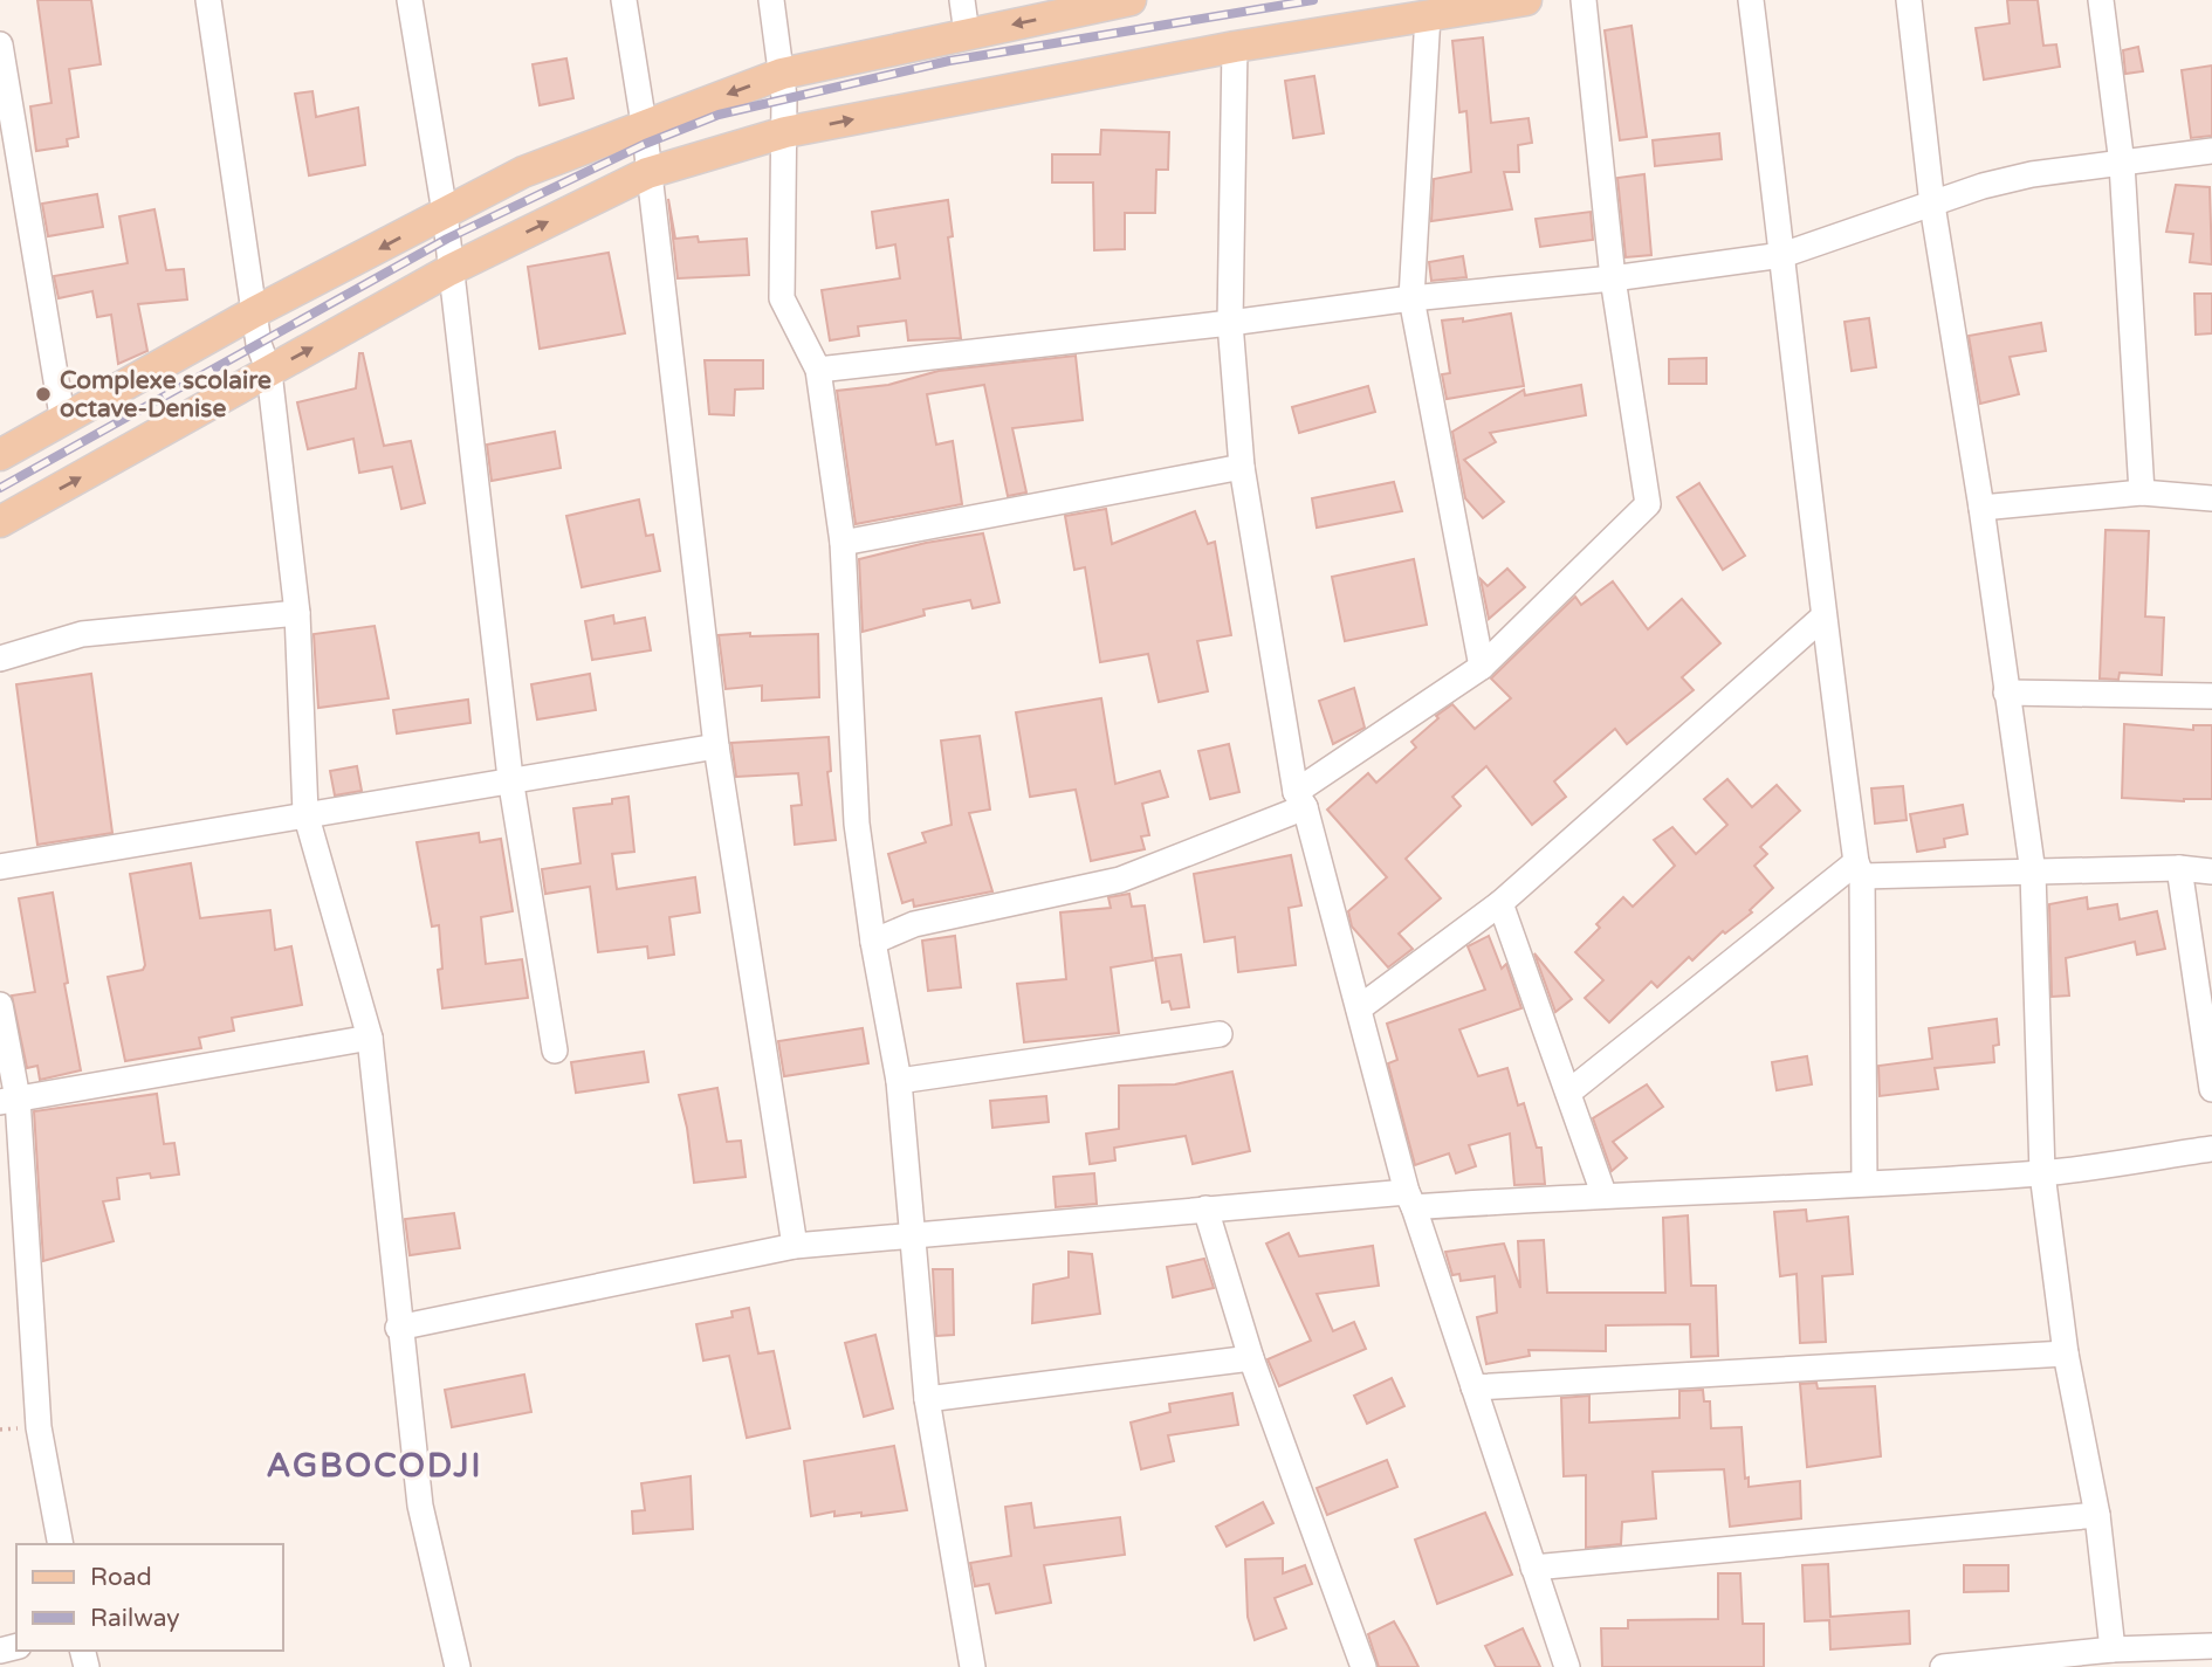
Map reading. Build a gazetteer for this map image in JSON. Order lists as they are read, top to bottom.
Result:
{
  "districts": ["AGBOCODJI"],
  "places": ["Complexe scolaire octave-Denise"],
  "legend": ["Road", "Railway"]
}
